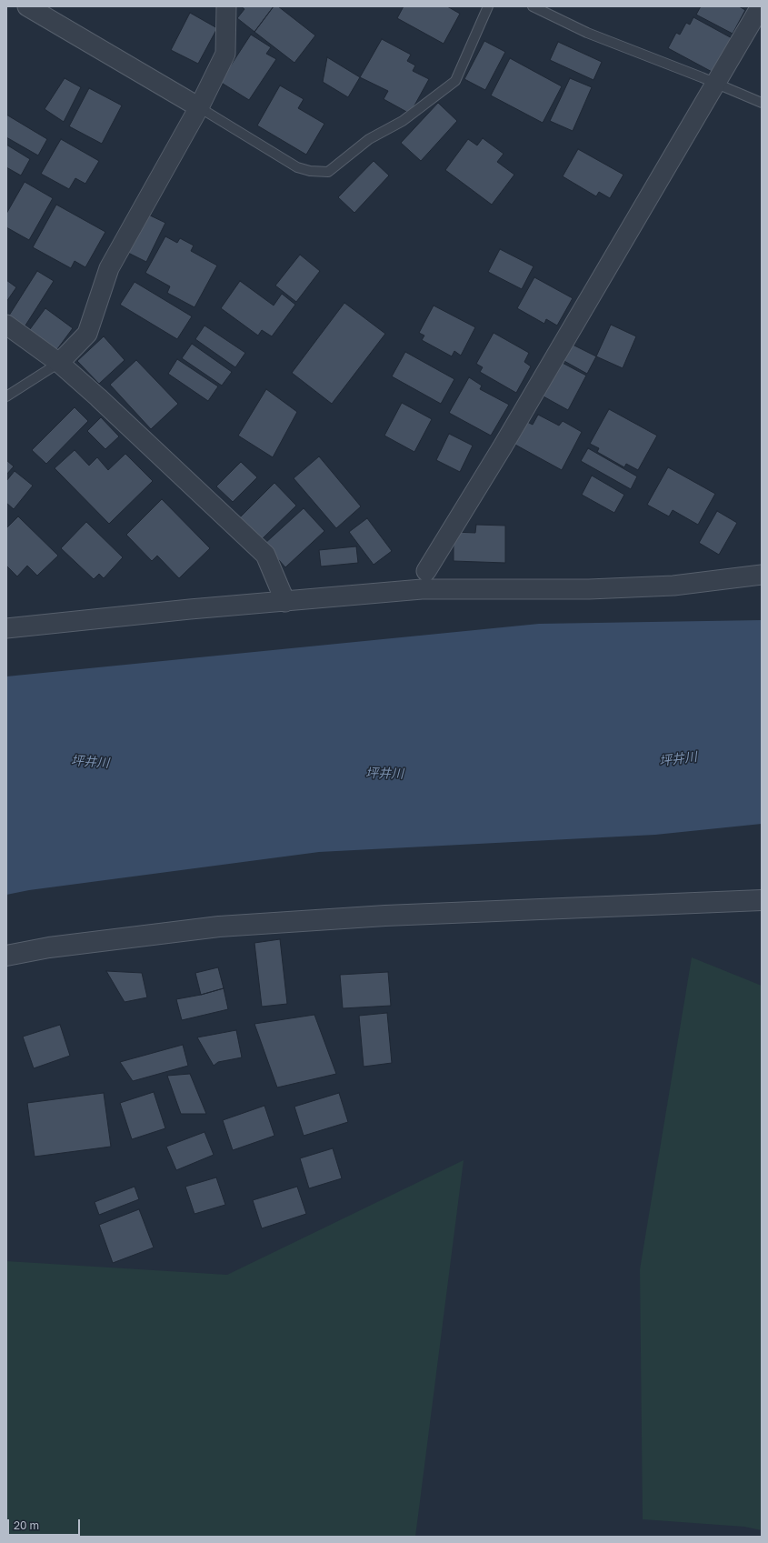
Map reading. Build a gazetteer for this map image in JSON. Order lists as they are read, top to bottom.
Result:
{
  "water": ["坪井川"],
  "scale_bar": "20 m"
}
